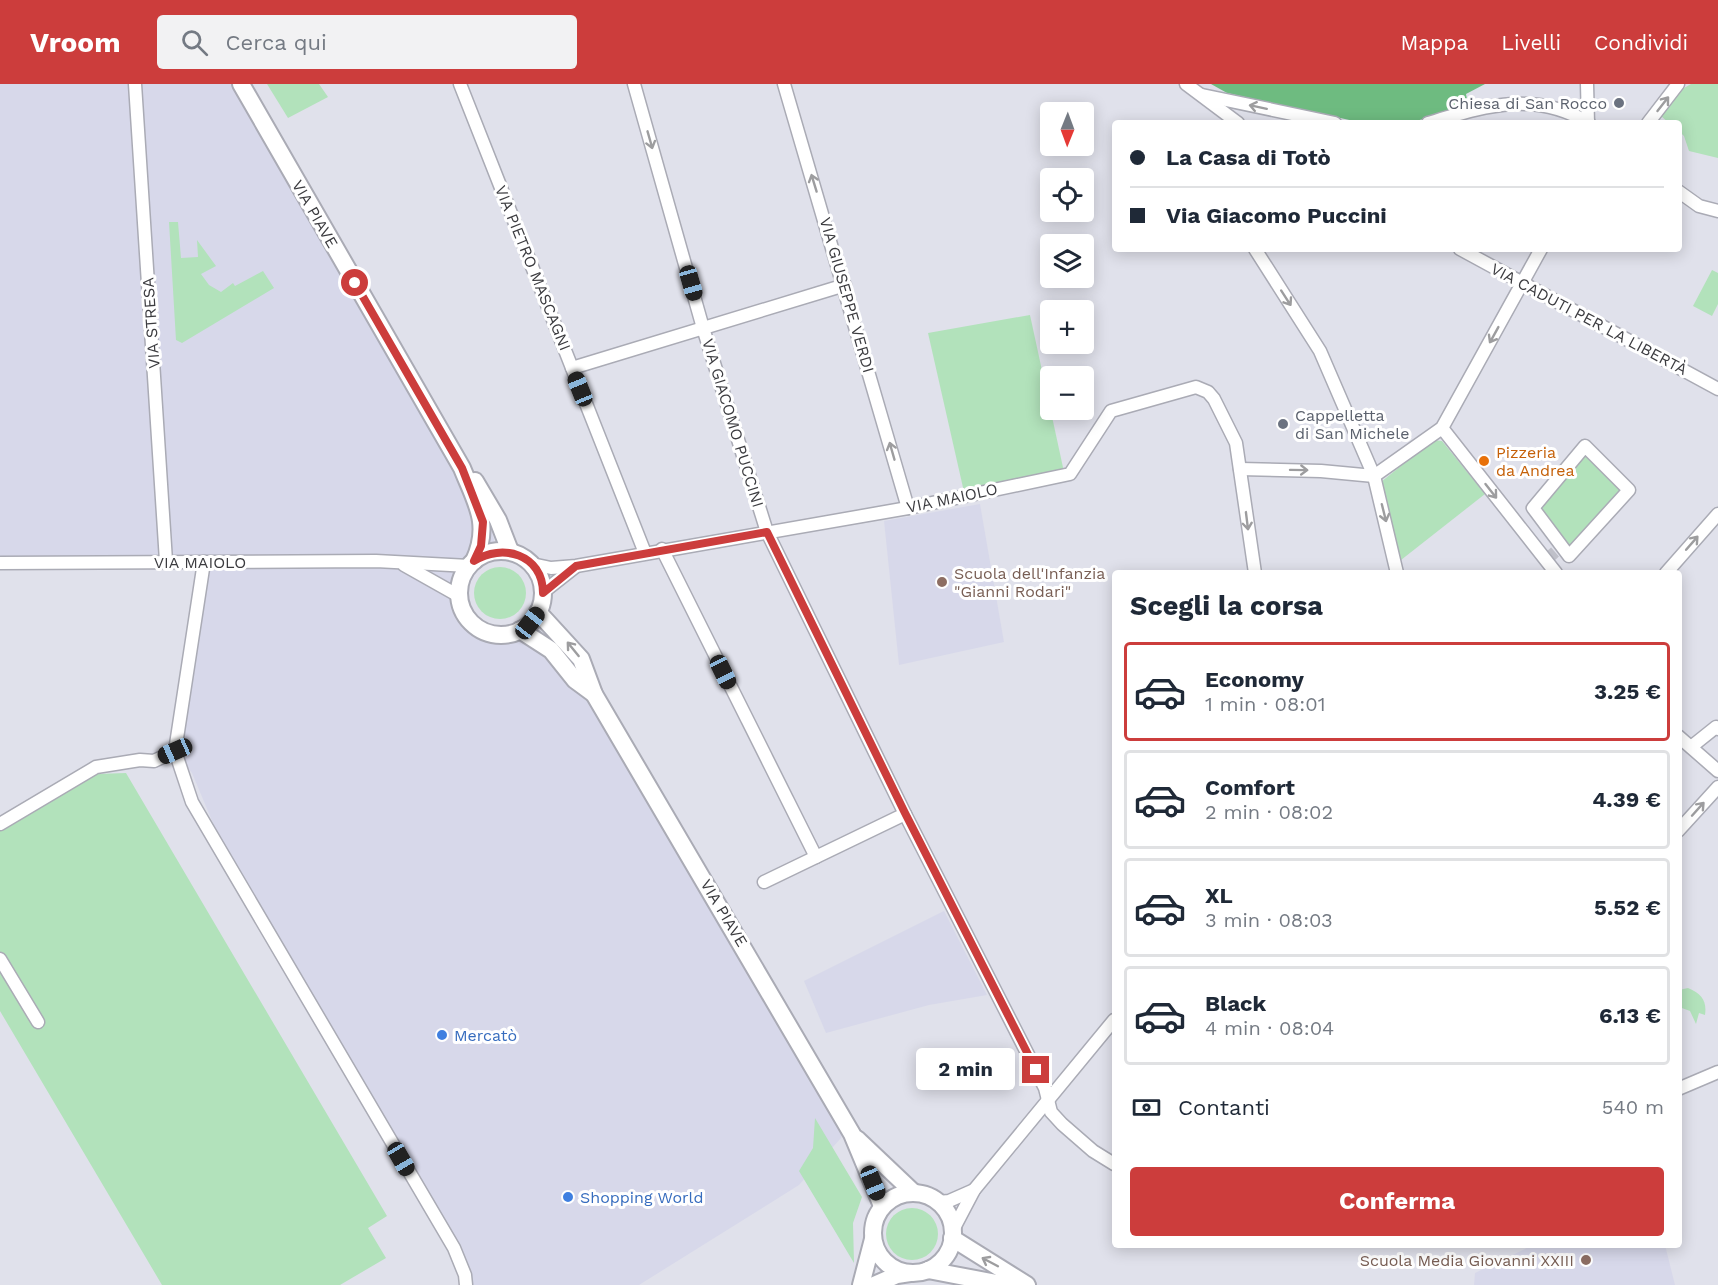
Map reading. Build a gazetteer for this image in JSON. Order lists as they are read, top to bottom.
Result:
{
  "streets": {
    "main road": ["VIA PIAVE"],
    "street": [
      "VIA PIETRO MASCAGNI",
      "VIA GIUSEPPE VERDI",
      "VIA CADUTI PER LA LIBERTÀ",
      "VIA STRESA",
      "VIA GIACOMO PUCCINI",
      "VIA MAIOLO"
    ]
  },
  "crossings": [
    ["VIA PIAVE", "VIA MAIOLO"],
    ["VIA PIETRO MASCAGNI", "VIA MAIOLO"],
    ["VIA GIUSEPPE VERDI", "VIA MAIOLO"],
    ["VIA STRESA", "VIA MAIOLO"],
    ["VIA GIACOMO PUCCINI", "VIA MAIOLO"]
  ],
  "one_way": ["VIA GIUSEPPE VERDI"],
  "places": [
    "Chiesa di San Rocco",
    "Cappelletta di San Michele",
    "Pizzeria da Andrea",
    "Scuola dell'Infanzia \"Gianni Rodari\"",
    "Mercatò",
    "Shopping World",
    "Scuola Media Giovanni XXIII"
  ],
  "north": "bottom",
  "page": {
    "header": "Vroom",
    "search": "Cerca qui",
    "nav": ["Mappa", "Livelli", "Condividi"],
    "map_buttons": ["+", "−"],
    "banner": ["La Casa di Totò", "Via Giacomo Puccini"],
    "heading": "Scegli la corsa",
    "list": [
      {
        "name": "Economy",
        "note": "1 min · 08:01",
        "value": "3.25 €"
      },
      {
        "name": "Comfort",
        "note": "2 min · 08:02",
        "value": "4.39 €"
      },
      {
        "name": "XL",
        "note": "3 min · 08:03",
        "value": "5.52 €"
      },
      {
        "name": "Black",
        "note": "4 min · 08:04",
        "value": "6.13 €"
      }
    ],
    "bubble": "2 min",
    "pay": ["Contanti", "540 m"],
    "buttons": "Conferma"
  }
}
